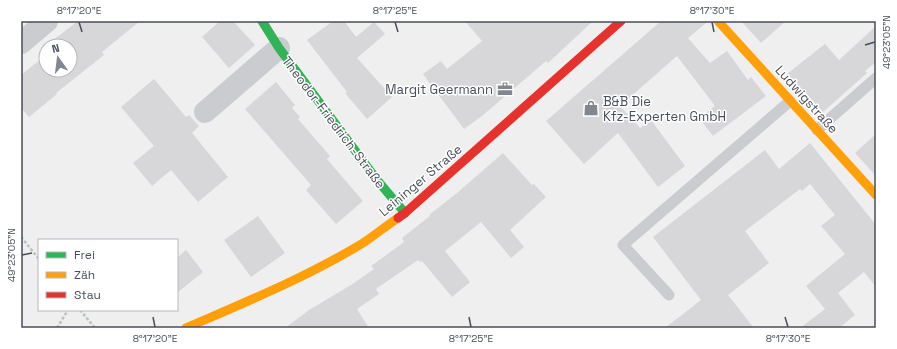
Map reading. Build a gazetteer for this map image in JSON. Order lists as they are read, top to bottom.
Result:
{
  "streets": {
    "street": ["Ludwigstraße", "Theodor-Friedrich-Straße", "Leininger Straße"]
  },
  "crossings": [
    ["Theodor-Friedrich-Straße", "Leininger Straße"]
  ],
  "places": {
    "office": ["Margit Geermann"],
    "shop": ["B&B Die Kfz-Experten GmbH"]
  },
  "legend": ["Frei", "Zäh", "Stau"],
  "north": "top",
  "coordinates": [
    "8°17'20\"E",
    "8°17'25\"E",
    "8°17'30\"E",
    "49°23'05\"N"
  ]
}
